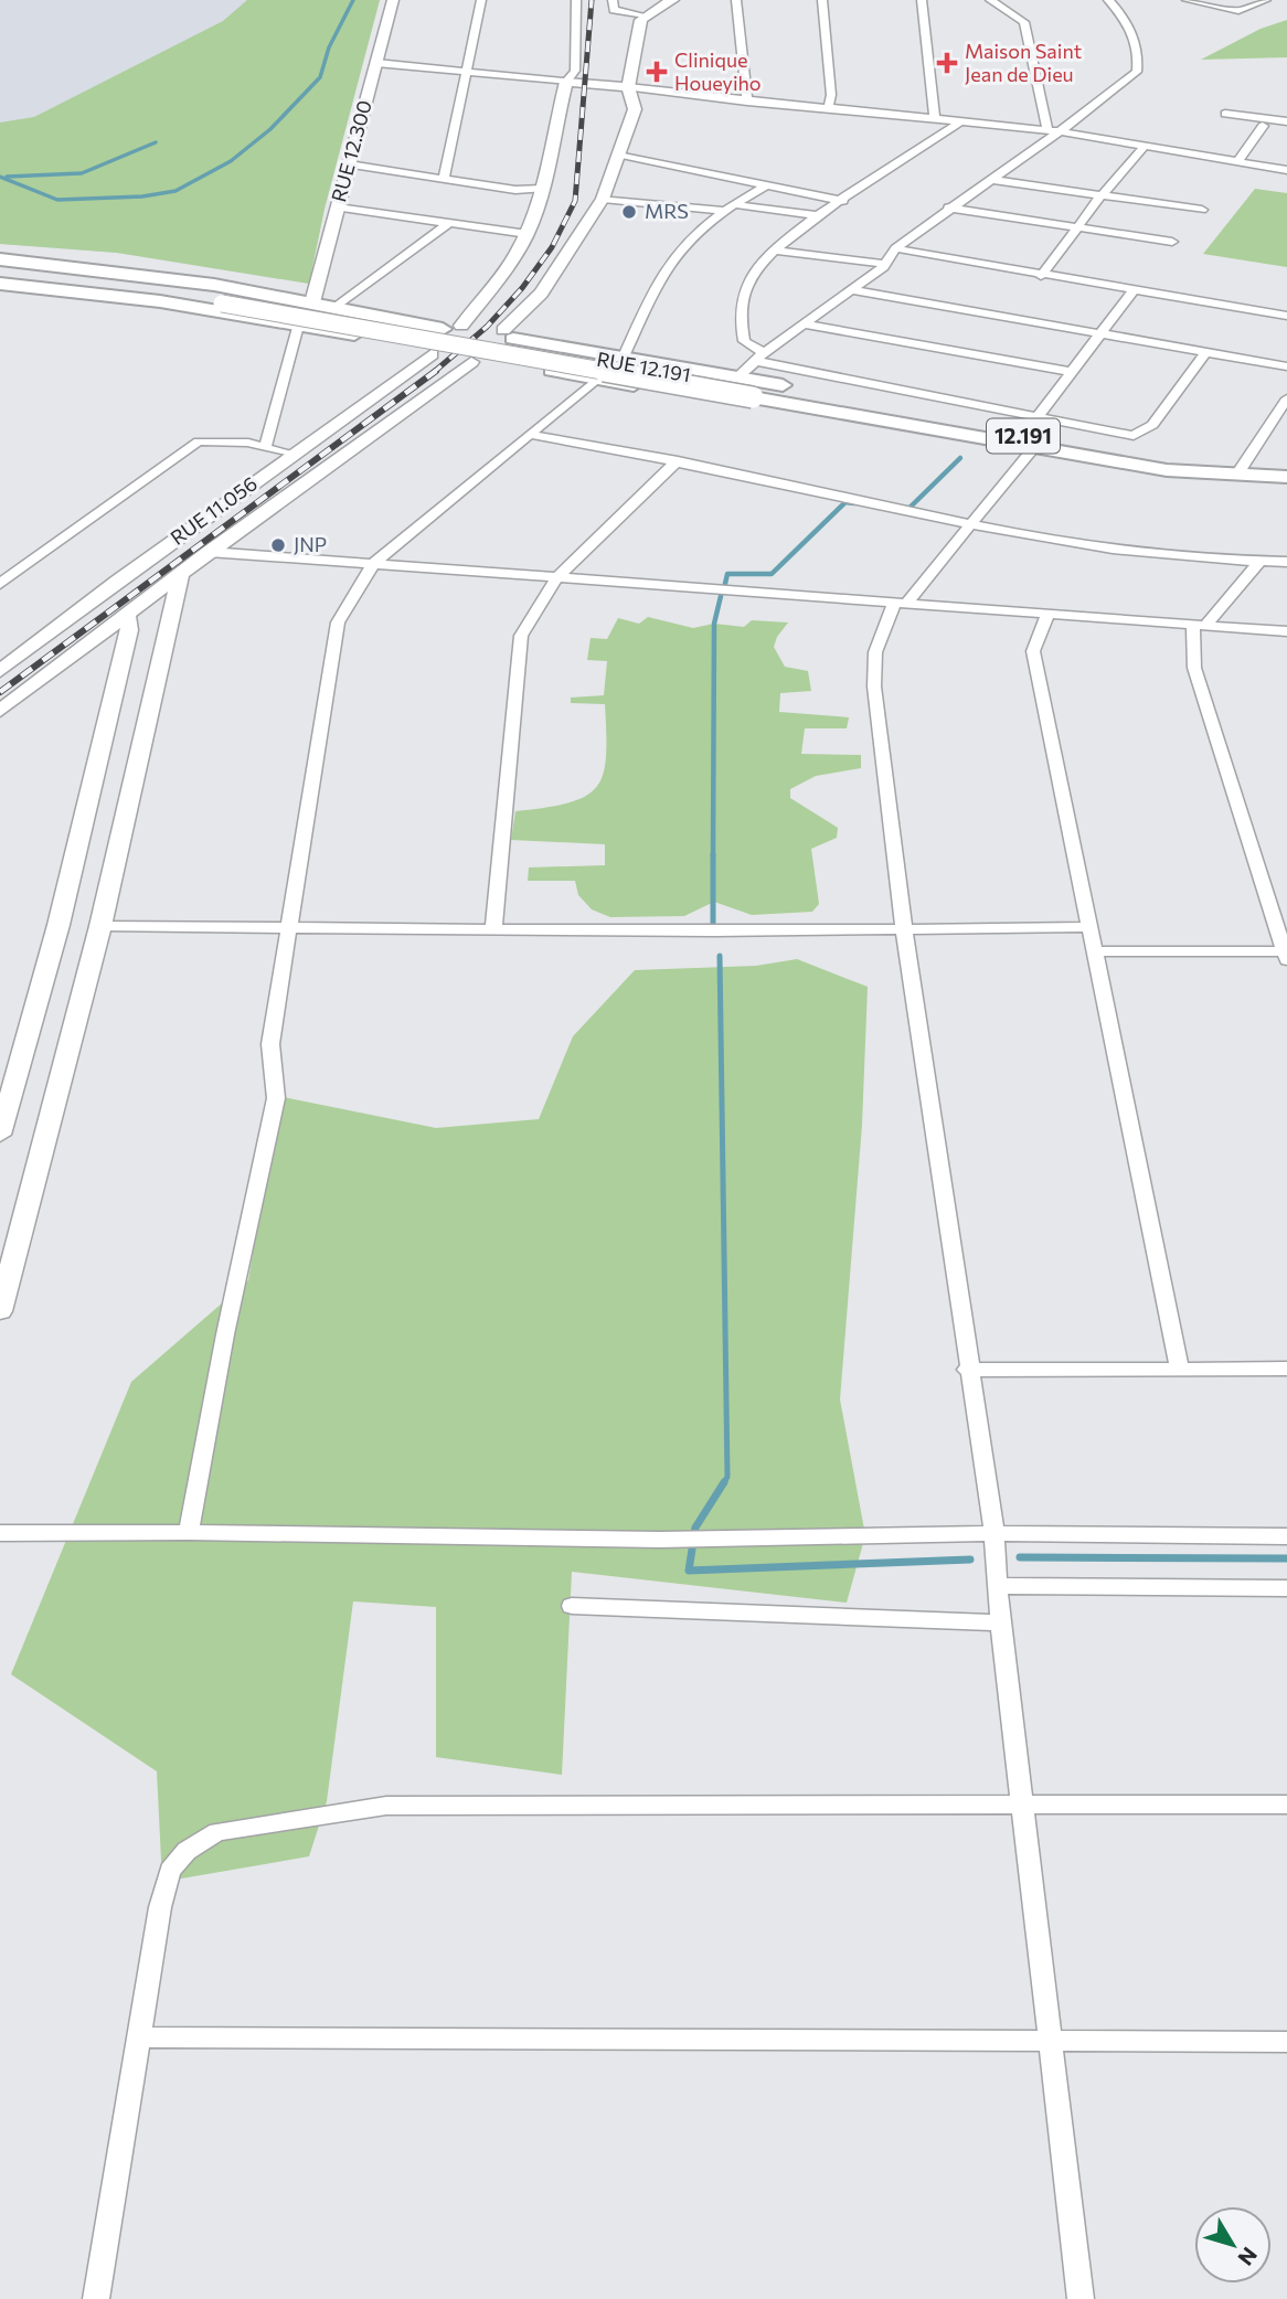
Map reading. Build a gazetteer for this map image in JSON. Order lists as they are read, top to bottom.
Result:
{
  "streets": {
    "main road": [
      "RUE 12.300",
      "RUE 12.191",
      "12.191",
      "RUE 11.056"
    ]
  },
  "places": {
    "health": ["Maison Saint Jean de Dieu", "Clinique Houeyiho"],
    "other": ["MRS", "JNP"]
  },
  "north": "bottom right"
}
